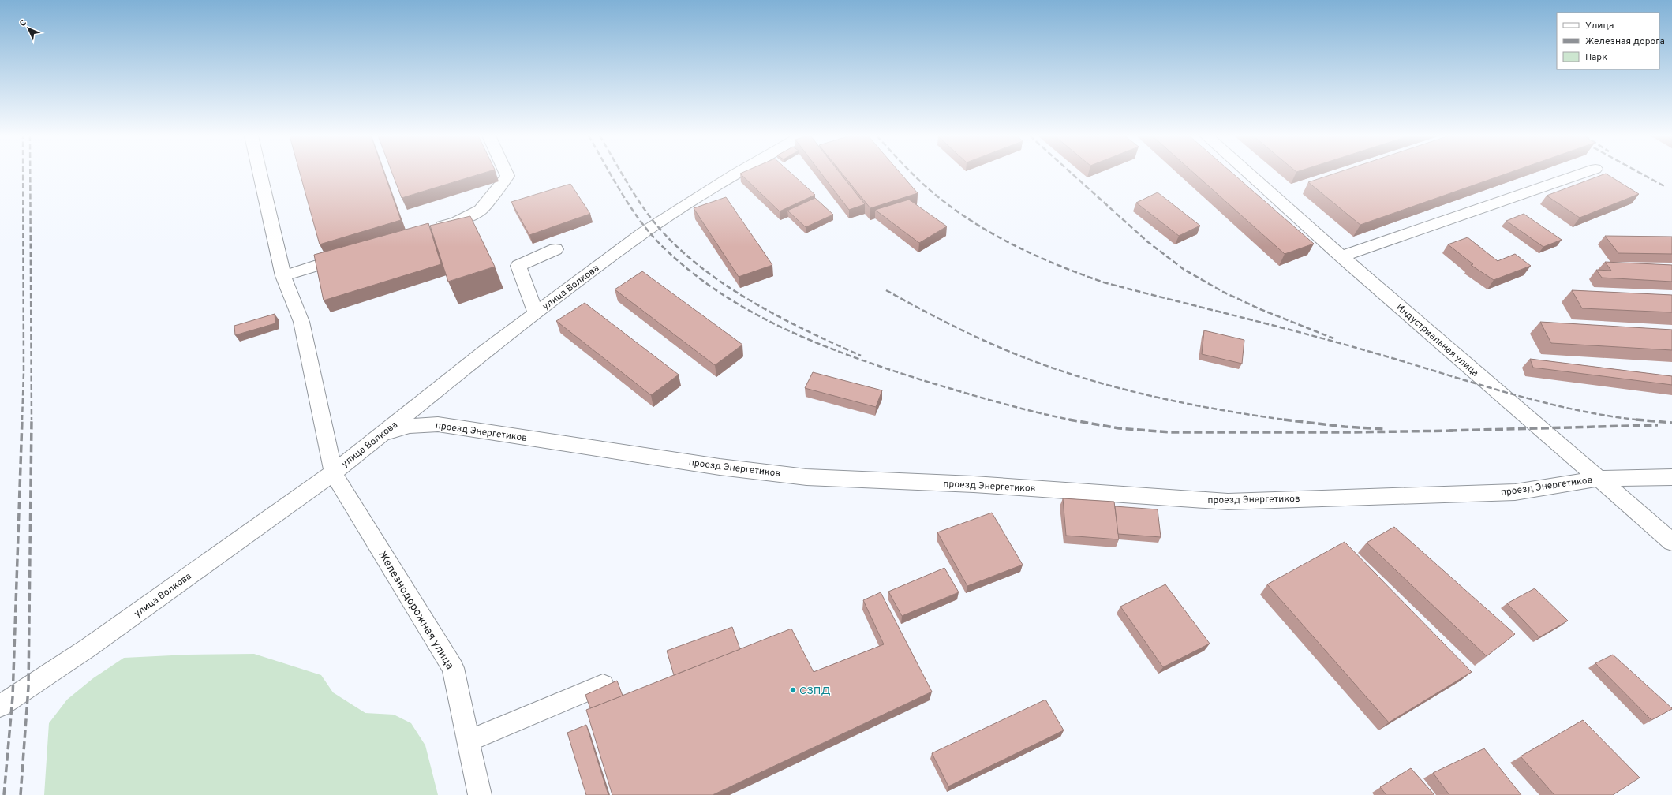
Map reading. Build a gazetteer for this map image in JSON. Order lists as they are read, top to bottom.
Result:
{
  "streets": {
    "street": [
      "улица Волкова",
      "Индустриальная улица",
      "проезд Энергетиков",
      "Железнодорожная улица"
    ]
  },
  "crossings": [
    ["улица Волкова", "проезд Энергетиков"],
    ["улица Волкова", "Железнодорожная улица"],
    ["Индустриальная улица", "проезд Энергетиков"]
  ],
  "places": ["СЗПД"],
  "legend": ["Улица", "Железная дорога", "Парк"],
  "north": "top left"
}
